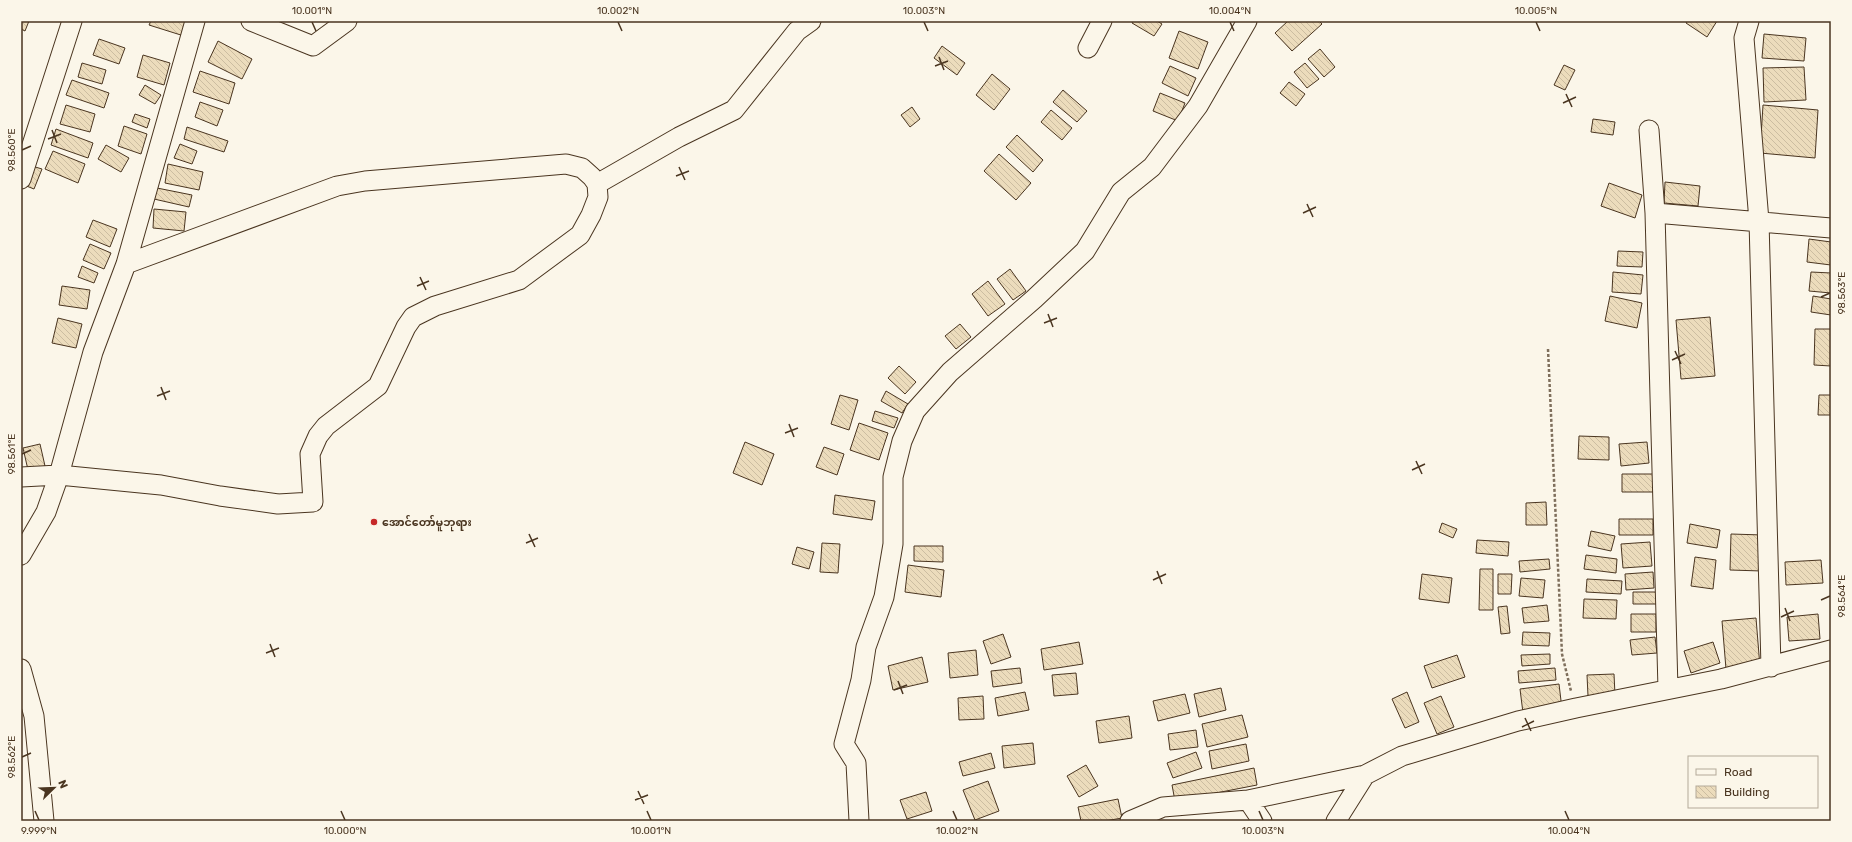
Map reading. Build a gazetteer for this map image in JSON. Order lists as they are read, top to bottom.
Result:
{
  "places": ["အောင်တော်မူဘုရား"],
  "legend": ["Road", "Building"],
  "north": "top right",
  "coordinates": [
    "10.001°N",
    "10.002°N",
    "10.003°N",
    "10.004°N",
    "10.005°N",
    "98.560°E",
    "98.563°E",
    "98.561°E",
    "98.564°E",
    "98.562°E",
    "9.999°N",
    "10.000°N"
  ]
}
